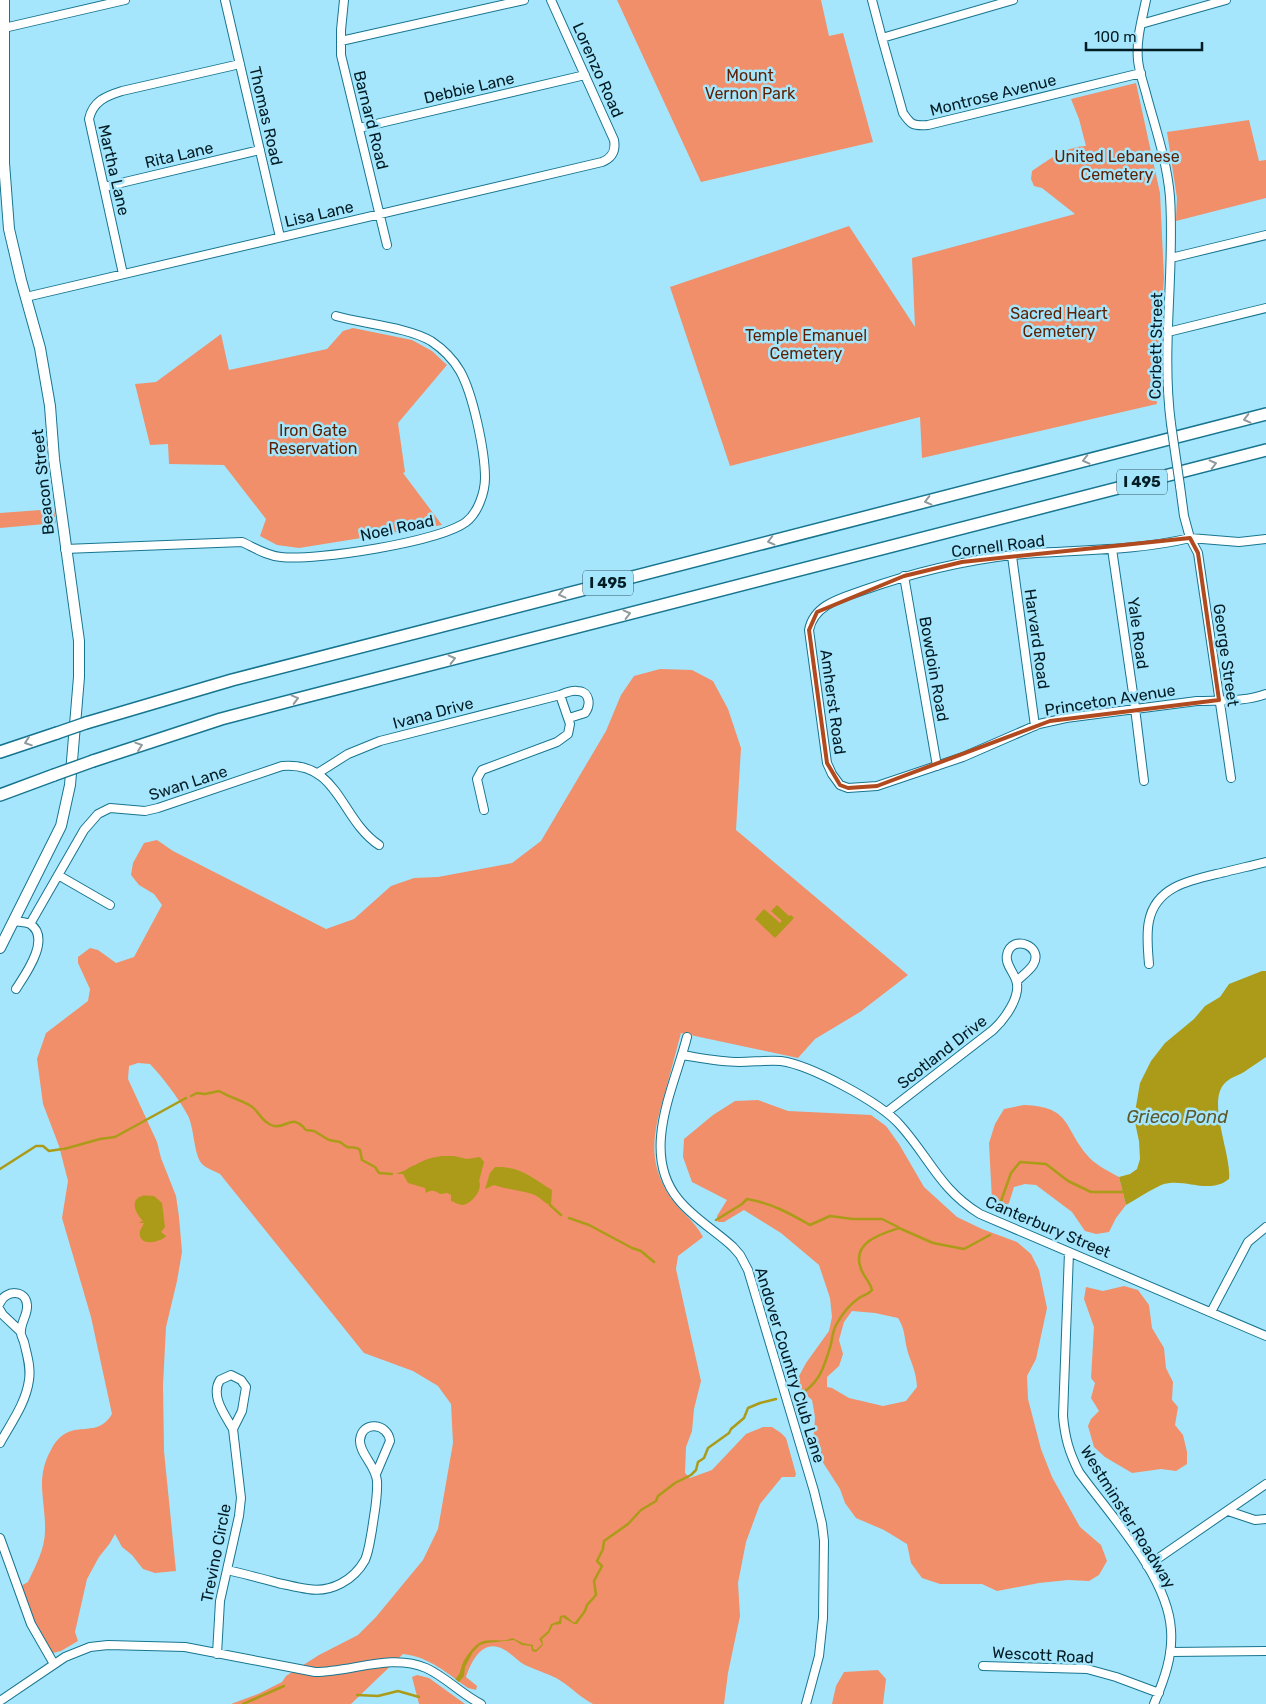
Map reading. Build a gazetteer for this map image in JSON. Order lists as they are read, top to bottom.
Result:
{
  "streets": {
    "highway": ["I 495"],
    "main road": ["Beacon Street"],
    "street": [
      "Lorenzo Road",
      "Debbie Lane",
      "Montrose Avenue",
      "Thomas Road",
      "Barnard Road",
      "Rita Lane",
      "Martha Lane",
      "Lisa Lane",
      "Corbett Street",
      "Noel Road",
      "Cornell Road",
      "Yale Road",
      "Harvard Road",
      "George Street",
      "Bowdoin Road",
      "Princeton Avenue",
      "Amherst Road",
      "Ivana Drive",
      "Swan Lane",
      "Scotland Drive",
      "Canterbury Street",
      "Andover Country Club Lane",
      "Westminster Roadway",
      "Trevino Circle",
      "Wescott Road"
    ]
  },
  "crossings": [
    ["Lorenzo Road", "Debbie Lane"],
    ["Lorenzo Road", "Lisa Lane"],
    ["Debbie Lane", "Barnard Road"],
    ["Montrose Avenue", "Corbett Street"],
    ["Thomas Road", "Rita Lane"],
    ["Thomas Road", "Martha Lane"],
    ["Thomas Road", "Lisa Lane"],
    ["Barnard Road", "Lisa Lane"],
    ["Rita Lane", "Martha Lane"],
    ["Martha Lane", "Lisa Lane"],
    ["Lisa Lane", "Beacon Street"],
    ["Corbett Street", "Cornell Road"],
    ["Corbett Street", "George Street"],
    ["Beacon Street", "Noel Road"],
    ["Cornell Road", "Yale Road"],
    ["Cornell Road", "Harvard Road"],
    ["Cornell Road", "George Street"],
    ["Cornell Road", "Bowdoin Road"],
    ["Cornell Road", "Amherst Road"],
    ["Yale Road", "Princeton Avenue"],
    ["Harvard Road", "Princeton Avenue"],
    ["George Street", "Princeton Avenue"],
    ["Bowdoin Road", "Princeton Avenue"],
    ["Princeton Avenue", "Amherst Road"],
    ["Ivana Drive", "Swan Lane"],
    ["Scotland Drive", "Canterbury Street"],
    ["Canterbury Street", "Andover Country Club Lane"],
    ["Canterbury Street", "Westminster Roadway"],
    ["Westminster Roadway", "Wescott Road"]
  ],
  "water": ["Grieco Pond"],
  "parks": [
    "Mount Vernon Park",
    "United Lebanese Cemetery",
    "Sacred Heart Cemetery",
    "Temple Emanuel Cemetery",
    "Iron Gate Reservation"
  ],
  "scale_bar": "100 m"
}
